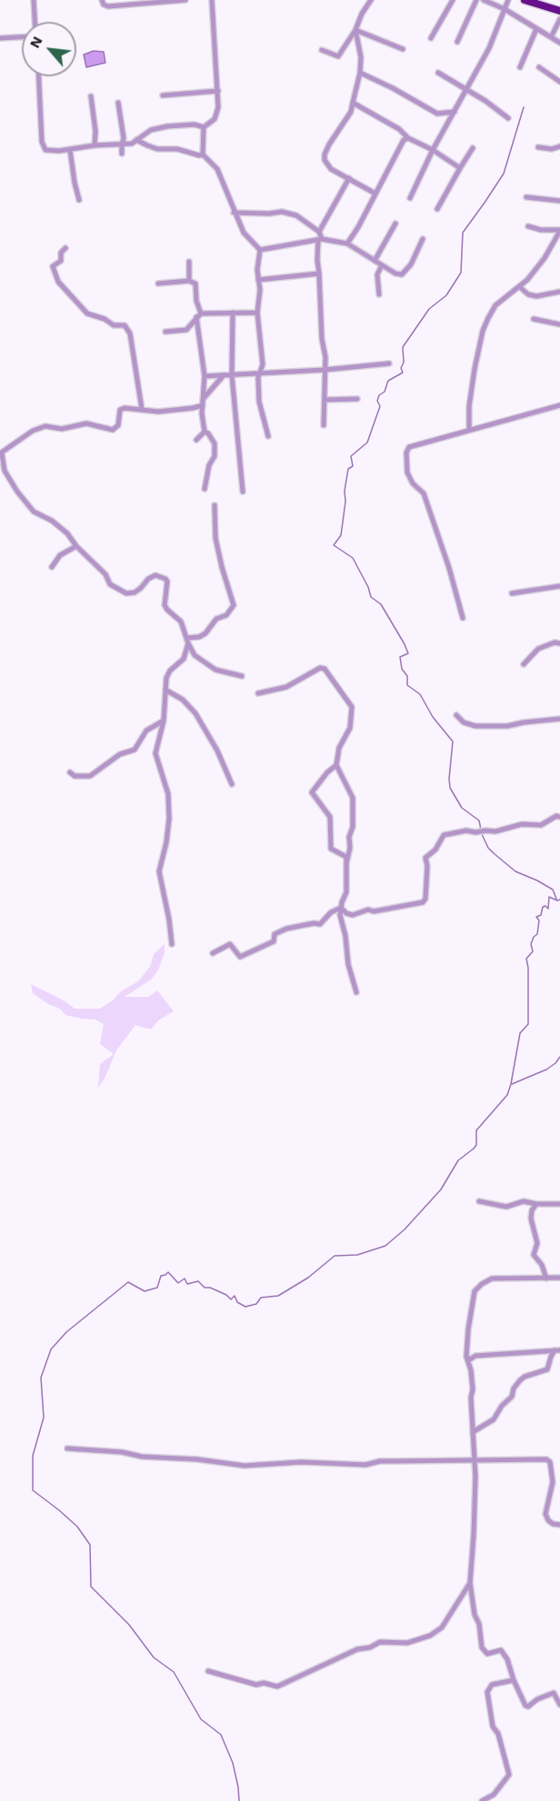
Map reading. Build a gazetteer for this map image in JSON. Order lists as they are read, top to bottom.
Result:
{
  "north": "top left"
}
